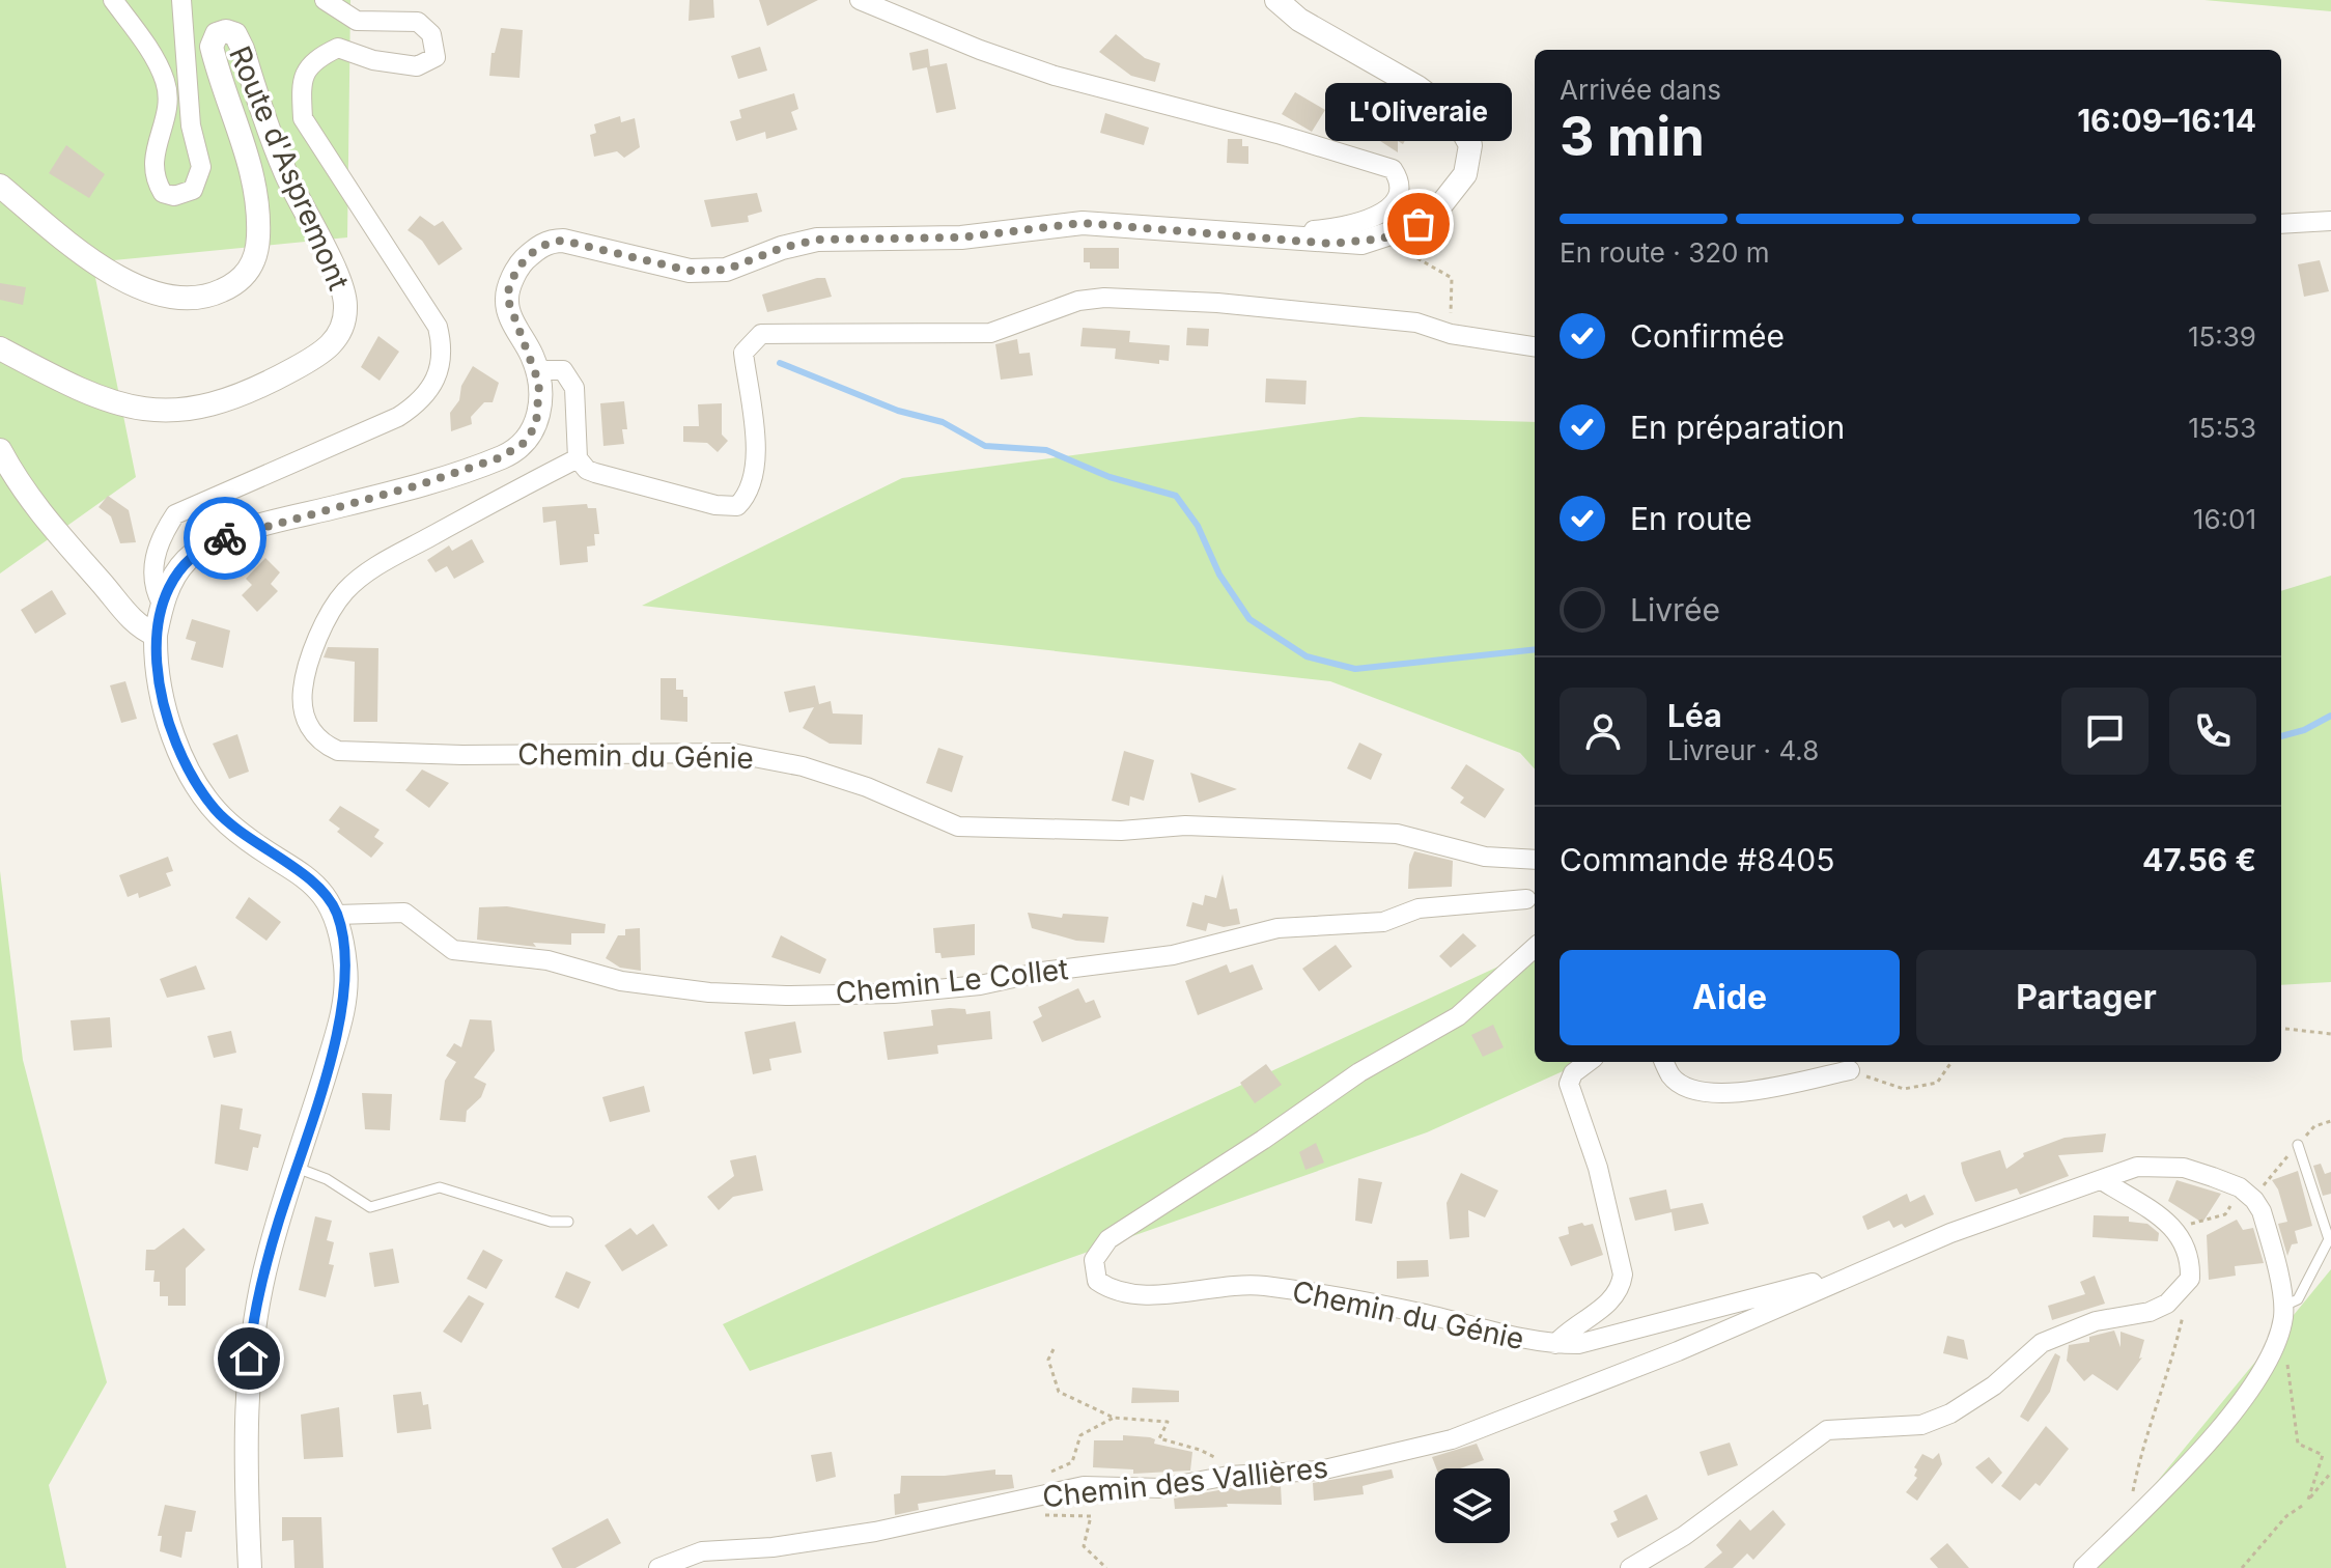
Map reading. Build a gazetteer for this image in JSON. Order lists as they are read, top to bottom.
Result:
{
  "streets": {
    "street": [
      "Route d'Aspremont",
      "Chemin du Génie",
      "Chemin Le Collet",
      "Chemin des Vallières"
    ]
  },
  "crossings": [
    ["Chemin du Génie", "Chemin des Vallières"]
  ],
  "places": ["L'Oliveraie"],
  "page": {
    "heading": ["3 min", "Arrivée dans", "16:09–16:14"],
    "panel": [
      "Léa",
      "Livreur · 4.8",
      "Commande #8405",
      "47.56 €"
    ],
    "bubble": "L'Oliveraie",
    "bar": "En route · 320 m",
    "list": [
      ["Confirmée", "15:39"],
      ["En préparation", "15:53"],
      ["En route", "16:01"],
      "Livrée"
    ],
    "buttons": ["Aide", "Partager"]
  }
}
